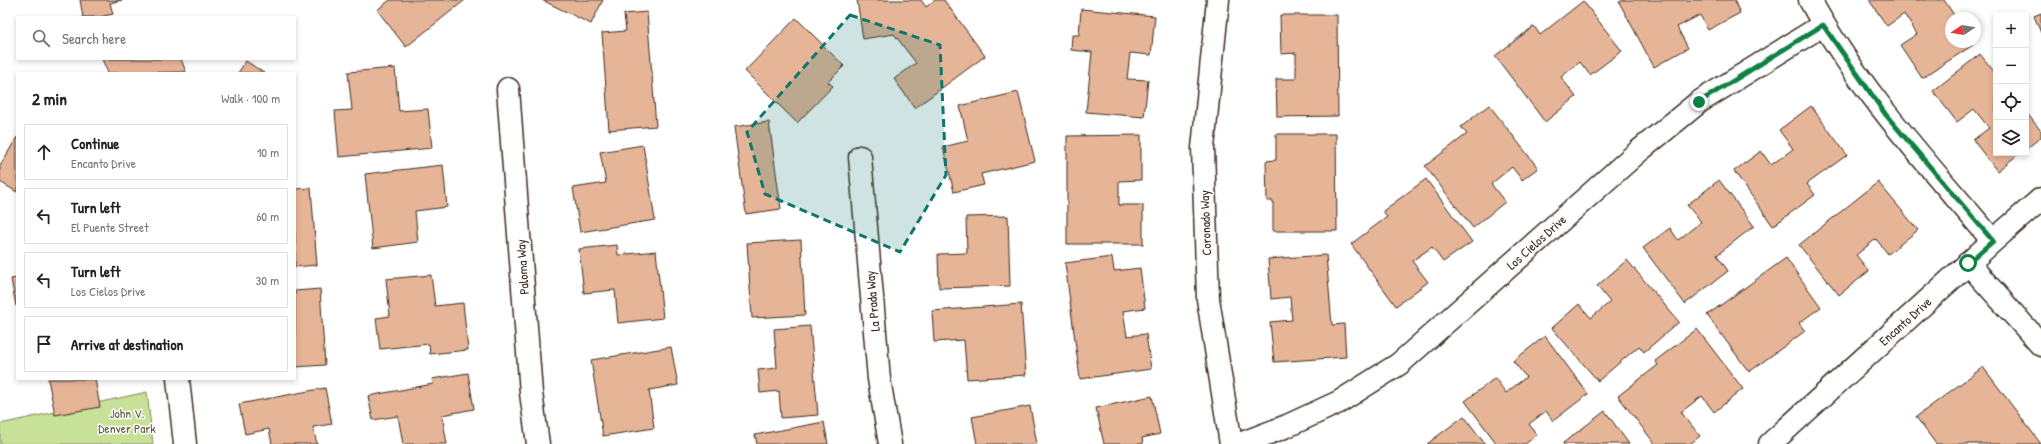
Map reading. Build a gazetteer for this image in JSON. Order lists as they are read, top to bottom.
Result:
{
  "streets": {
    "street": [
      "Coronado Way",
      "Los Cielos Drive",
      "Paloma Way",
      "La Prada Way",
      "Encanto Drive"
    ]
  },
  "parks": ["John V. Denver Park"],
  "north": "left",
  "page": {
    "map_buttons": ["+", "−"],
    "search": "Search here",
    "heading": ["2 min", "Walk · 100 m"],
    "list": [
      ["Continue", "Encanto Drive", "10 m"],
      ["Turn left", "El Puente Street", "60 m"],
      ["Turn left", "Los Cielos Drive", "30 m"],
      "Arrive at destination"
    ]
  }
}
